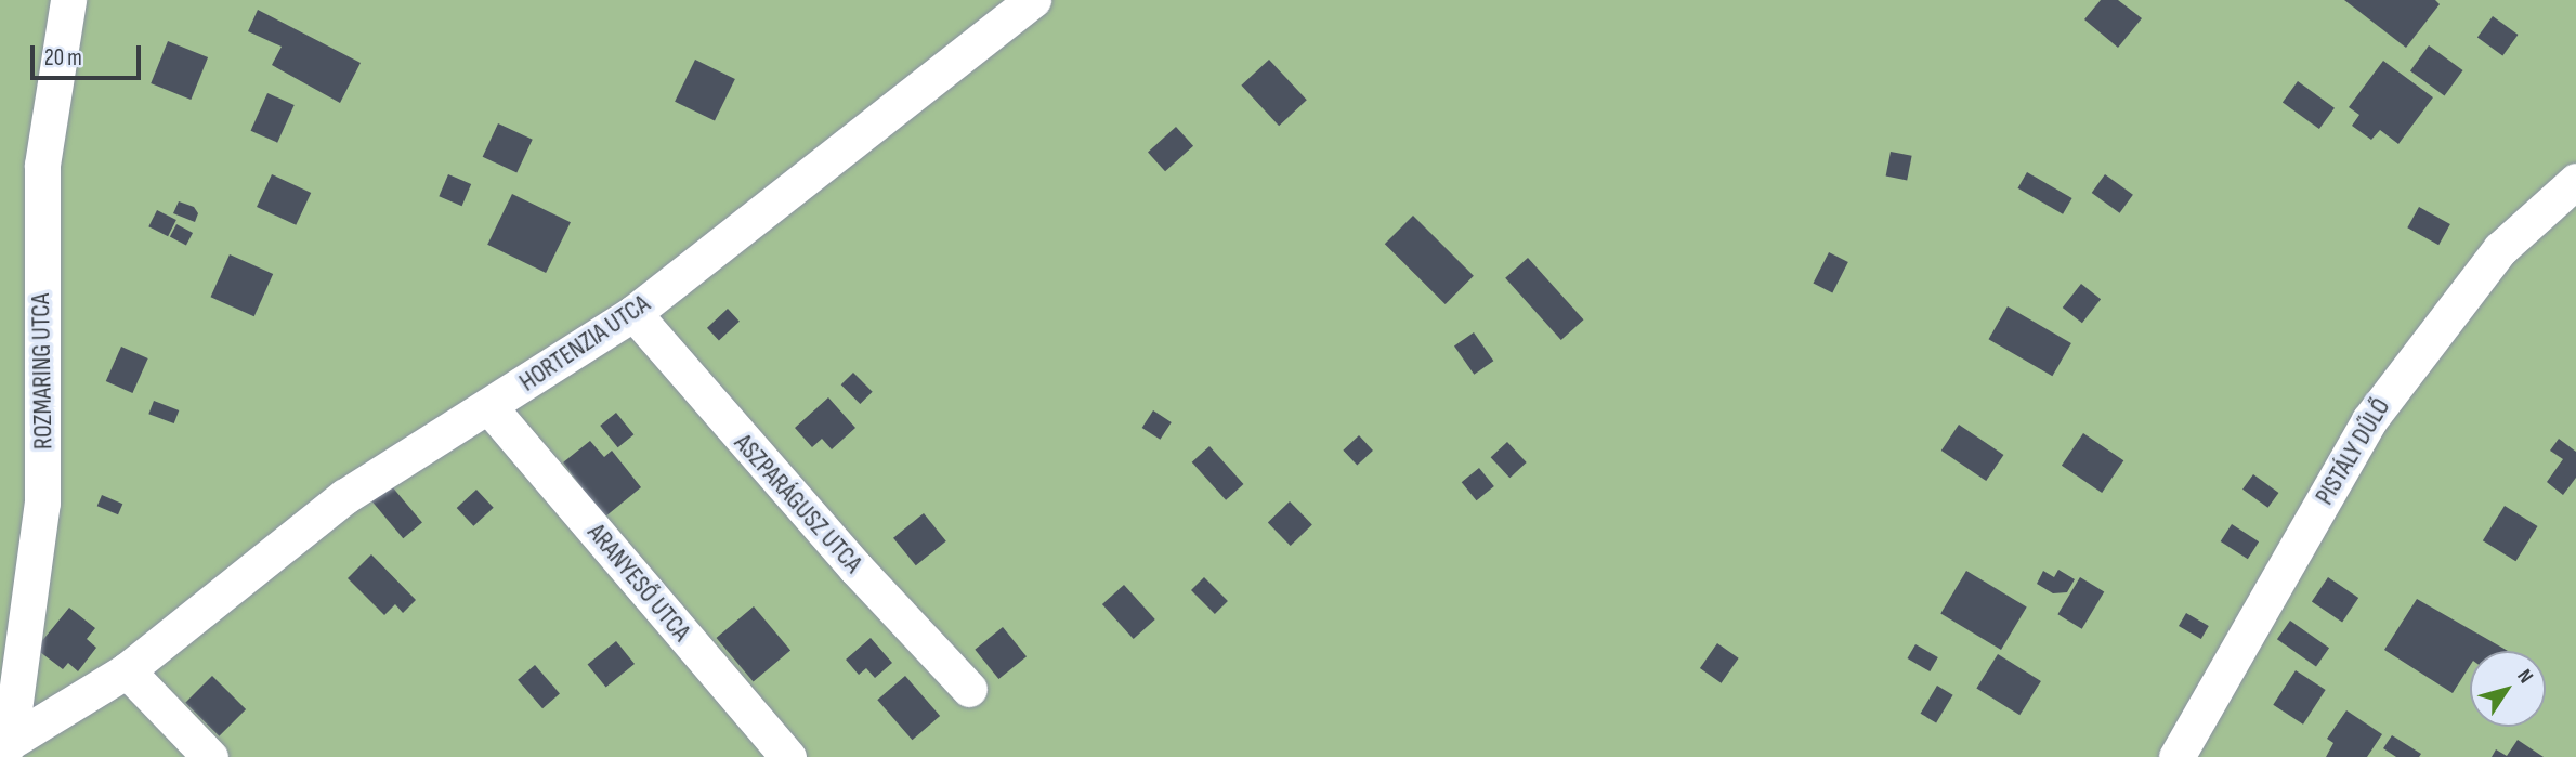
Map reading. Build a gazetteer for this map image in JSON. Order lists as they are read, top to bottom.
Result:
{
  "streets": {
    "street": [
      "HORTENZIA UTCA",
      "ROZMARING UTCA",
      "PISTÁLY DŰLŐ",
      "ASZPARÁGUSZ UTCA",
      "ARANYESŐ UTCA"
    ]
  },
  "crossings": [
    ["HORTENZIA UTCA", "ROZMARING UTCA"],
    ["HORTENZIA UTCA", "ASZPARÁGUSZ UTCA"],
    ["HORTENZIA UTCA", "ARANYESŐ UTCA"]
  ],
  "scale_bar": "20 m",
  "north": "top right"
}
